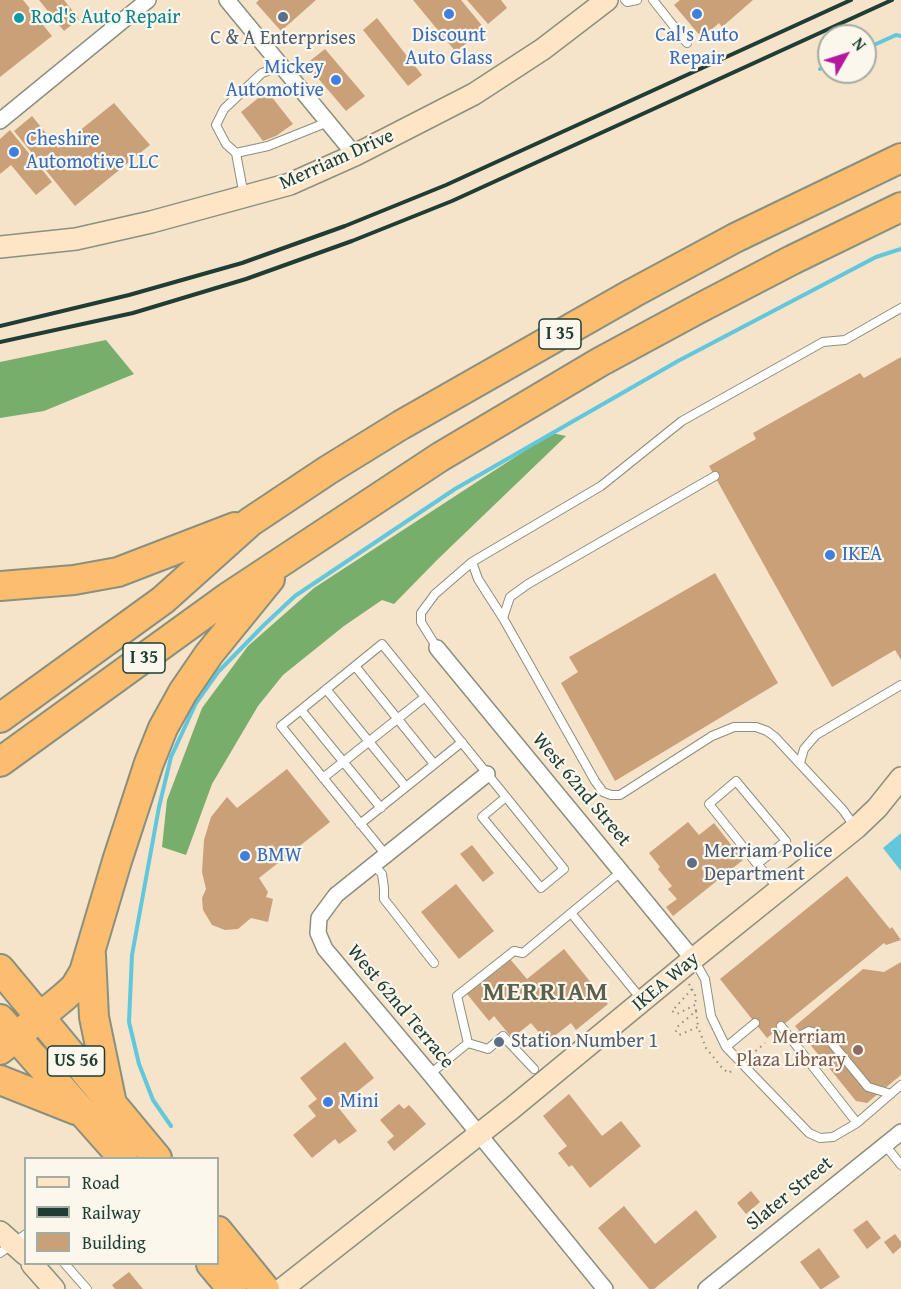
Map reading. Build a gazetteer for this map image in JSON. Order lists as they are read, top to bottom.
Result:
{
  "streets": {
    "highway": ["I 35", "US 56"],
    "street": [
      "Merriam Drive",
      "West 62nd Street",
      "IKEA Way",
      "West 62nd Terrace",
      "Slater Street"
    ]
  },
  "crossings": [
    ["West 62nd Street", "IKEA Way"],
    ["IKEA Way", "West 62nd Terrace"]
  ],
  "districts": ["MERRIAM"],
  "places": [
    "Discount Auto Glass",
    "Cal's Auto Repair",
    "C & A Enterprises",
    "Rod's Auto Repair",
    "Mickey Automotive",
    "Cheshire Automotive LLC",
    "IKEA",
    "BMW",
    "Merriam Police Department",
    "Station Number 1",
    "Merriam Plaza Library",
    "Mini"
  ],
  "legend": ["Road", "Railway", "Building"],
  "north": "top right"
}
